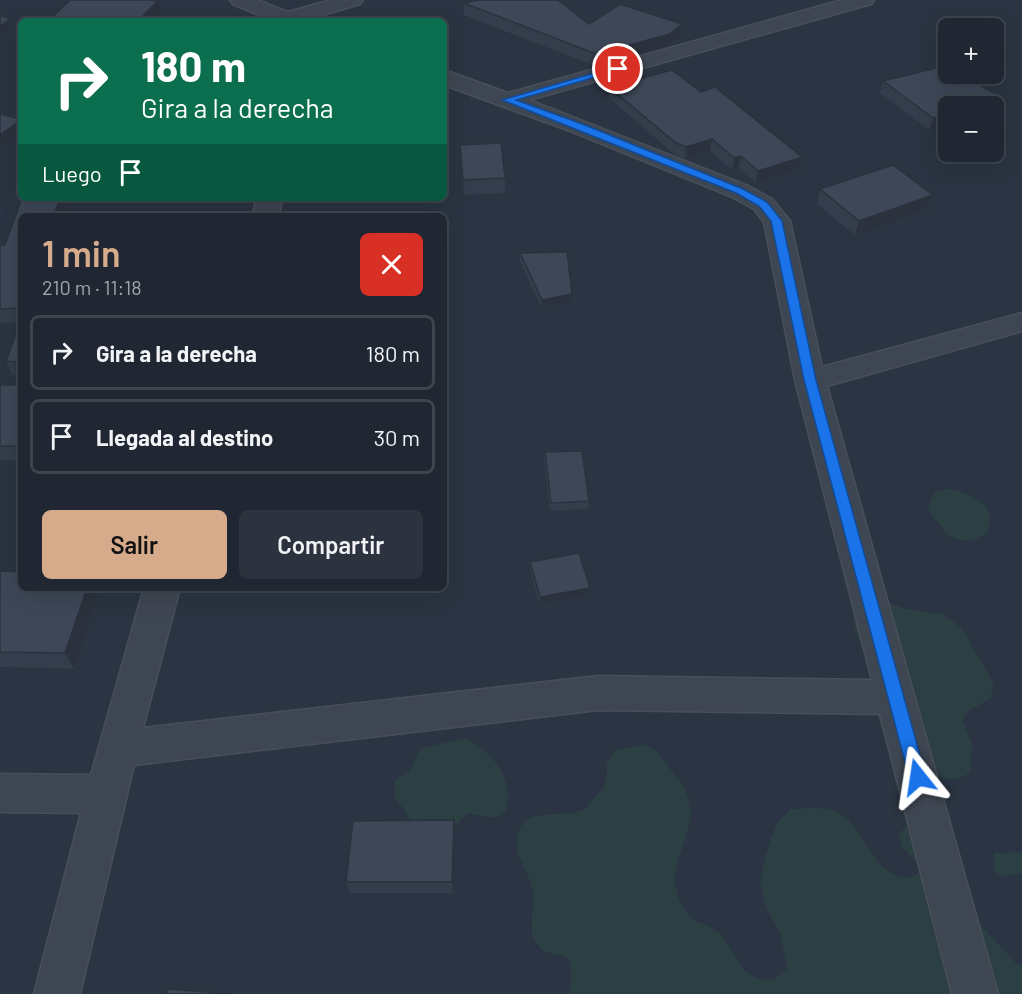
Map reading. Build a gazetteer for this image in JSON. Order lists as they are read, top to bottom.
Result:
{
  "page": {
    "map_buttons": ["+", "−"],
    "turn": ["180 m", "Gira a la derecha"],
    "then": "Luego",
    "heading": ["1 min", "210 m · 11:18"],
    "list": [
      {
        "name": "Gira a la derecha",
        "value": "180 m"
      },
      {
        "name": "Llegada al destino",
        "value": "30 m"
      }
    ],
    "buttons": ["Salir", "Compartir"]
  }
}
